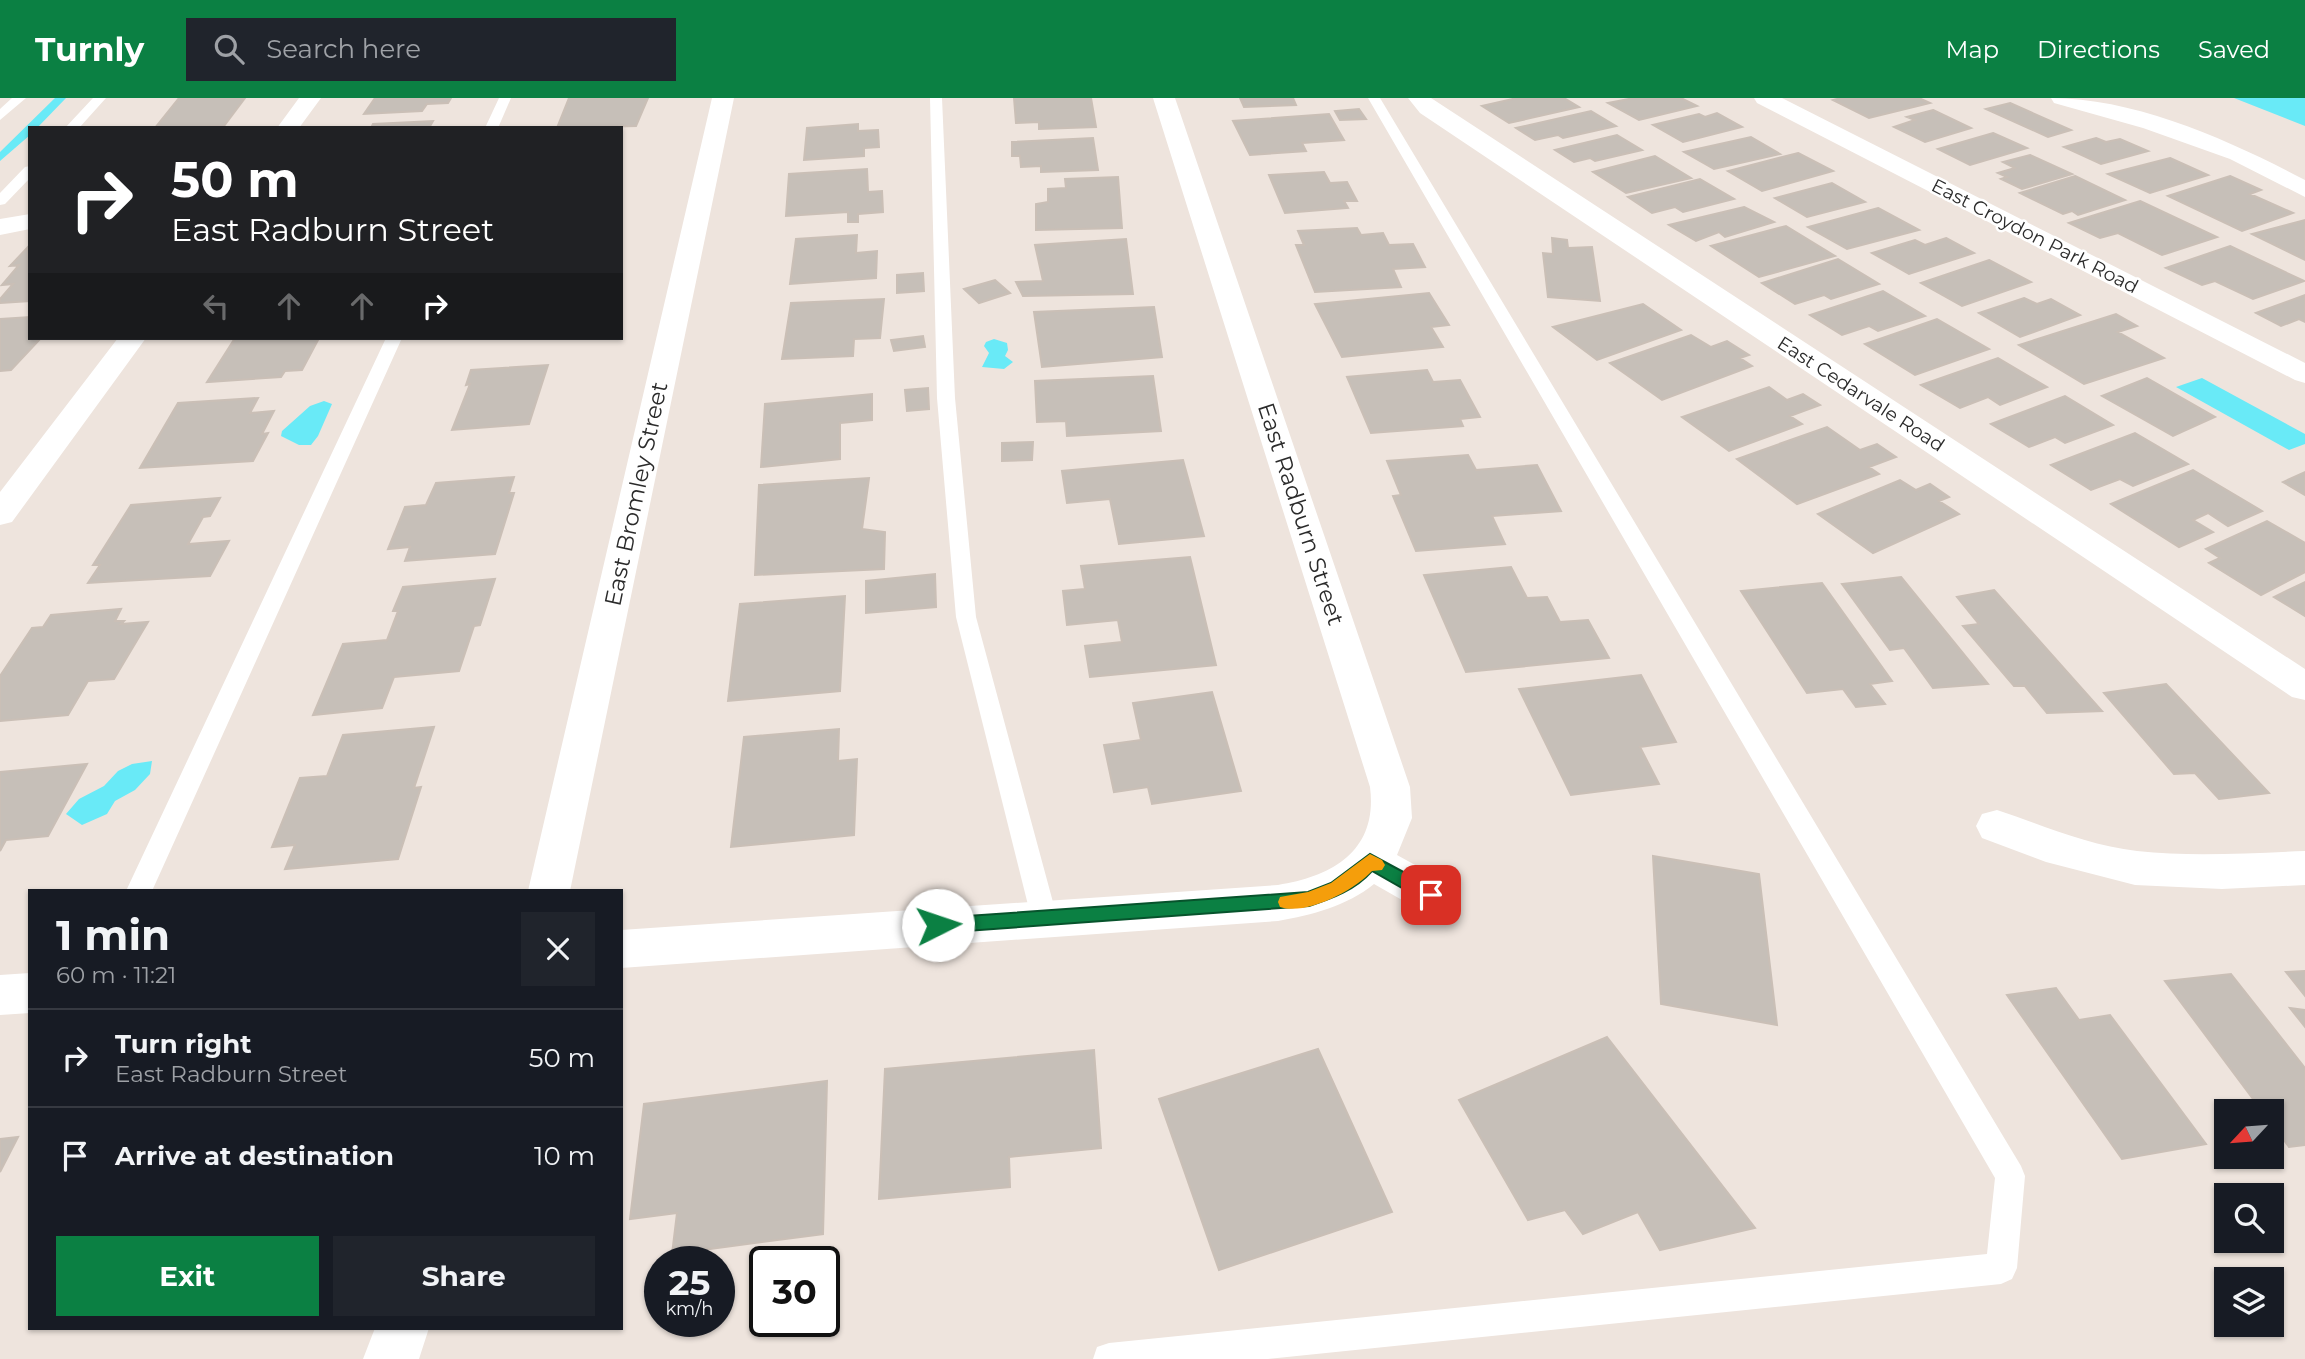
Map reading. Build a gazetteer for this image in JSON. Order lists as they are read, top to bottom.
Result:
{
  "streets": {
    "street": [
      "East Croydon Park Road",
      "East Cedarvale Road",
      "East Bromley Street",
      "East Radburn Street"
    ]
  },
  "north": "bottom left",
  "page": {
    "header": "Turnly",
    "search": "Search here",
    "nav": ["Map", "Directions", "Saved"],
    "turn": ["50 m", "East Radburn Street"],
    "heading": ["1 min", "60 m · 11:21"],
    "list": [
      {
        "name": "Turn right",
        "note": "East Radburn Street",
        "value": "50 m"
      },
      {
        "name": "Arrive at destination",
        "value": "10 m"
      }
    ],
    "buttons": ["Exit", "Share"],
    "speed": "25 km/h",
    "limit": "30"
  }
}
